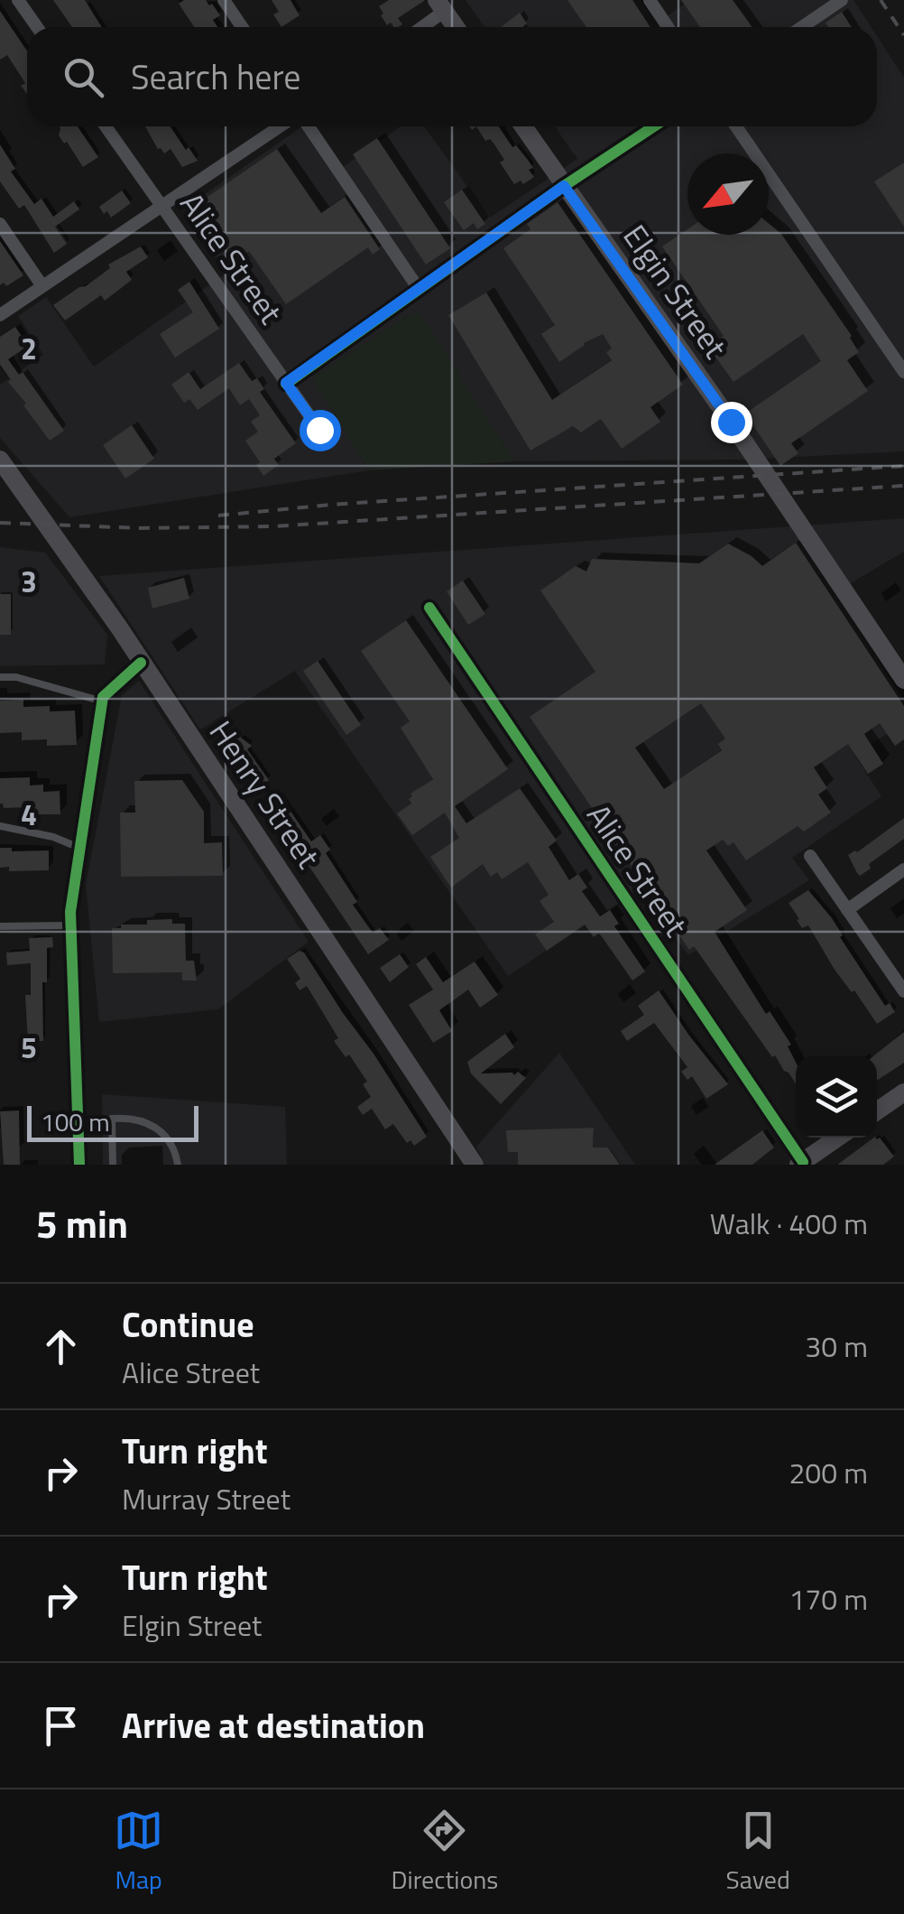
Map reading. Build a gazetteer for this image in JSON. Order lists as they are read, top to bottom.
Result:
{
  "streets": {
    "main road": ["Elgin Street", "Henry Street"],
    "street": ["Alice Street"]
  },
  "scale_bar": "100 m",
  "north": "bottom left",
  "page": {
    "search": "Search here",
    "scale": "100 m",
    "heading": ["5 min", "Walk · 400 m"],
    "list": [
      ["Continue", "Alice Street", "30 m"],
      ["Turn right", "Murray Street", "200 m"],
      ["Turn right", "Elgin Street", "170 m"],
      "Arrive at destination"
    ],
    "nav": ["Map", "Directions", "Saved"]
  },
  "grid": {
    "rows": [
      "2",
      "3",
      "4",
      "5"
    ]
  }
}
